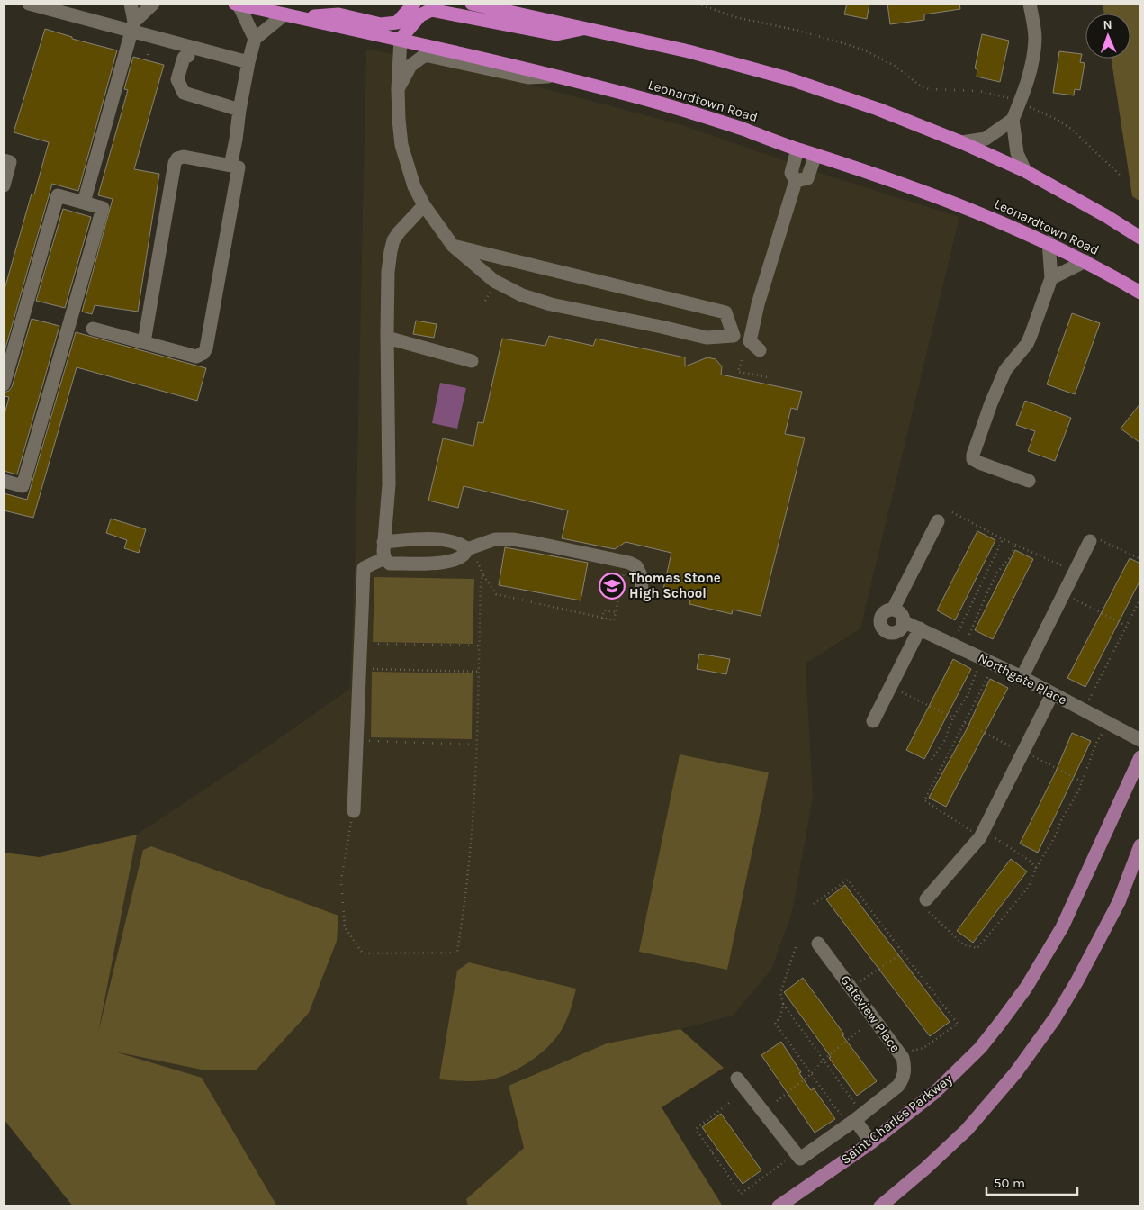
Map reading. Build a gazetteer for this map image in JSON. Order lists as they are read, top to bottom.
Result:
{
  "streets": {
    "highway": ["Leonardtown Road"],
    "main road": ["Saint Charles Parkway"],
    "street": ["Northgate Place", "Gateview Place"]
  },
  "places": {
    "school or university": ["Thomas Stone High School"]
  },
  "scale_bar": "50 m",
  "north": "top"
}
